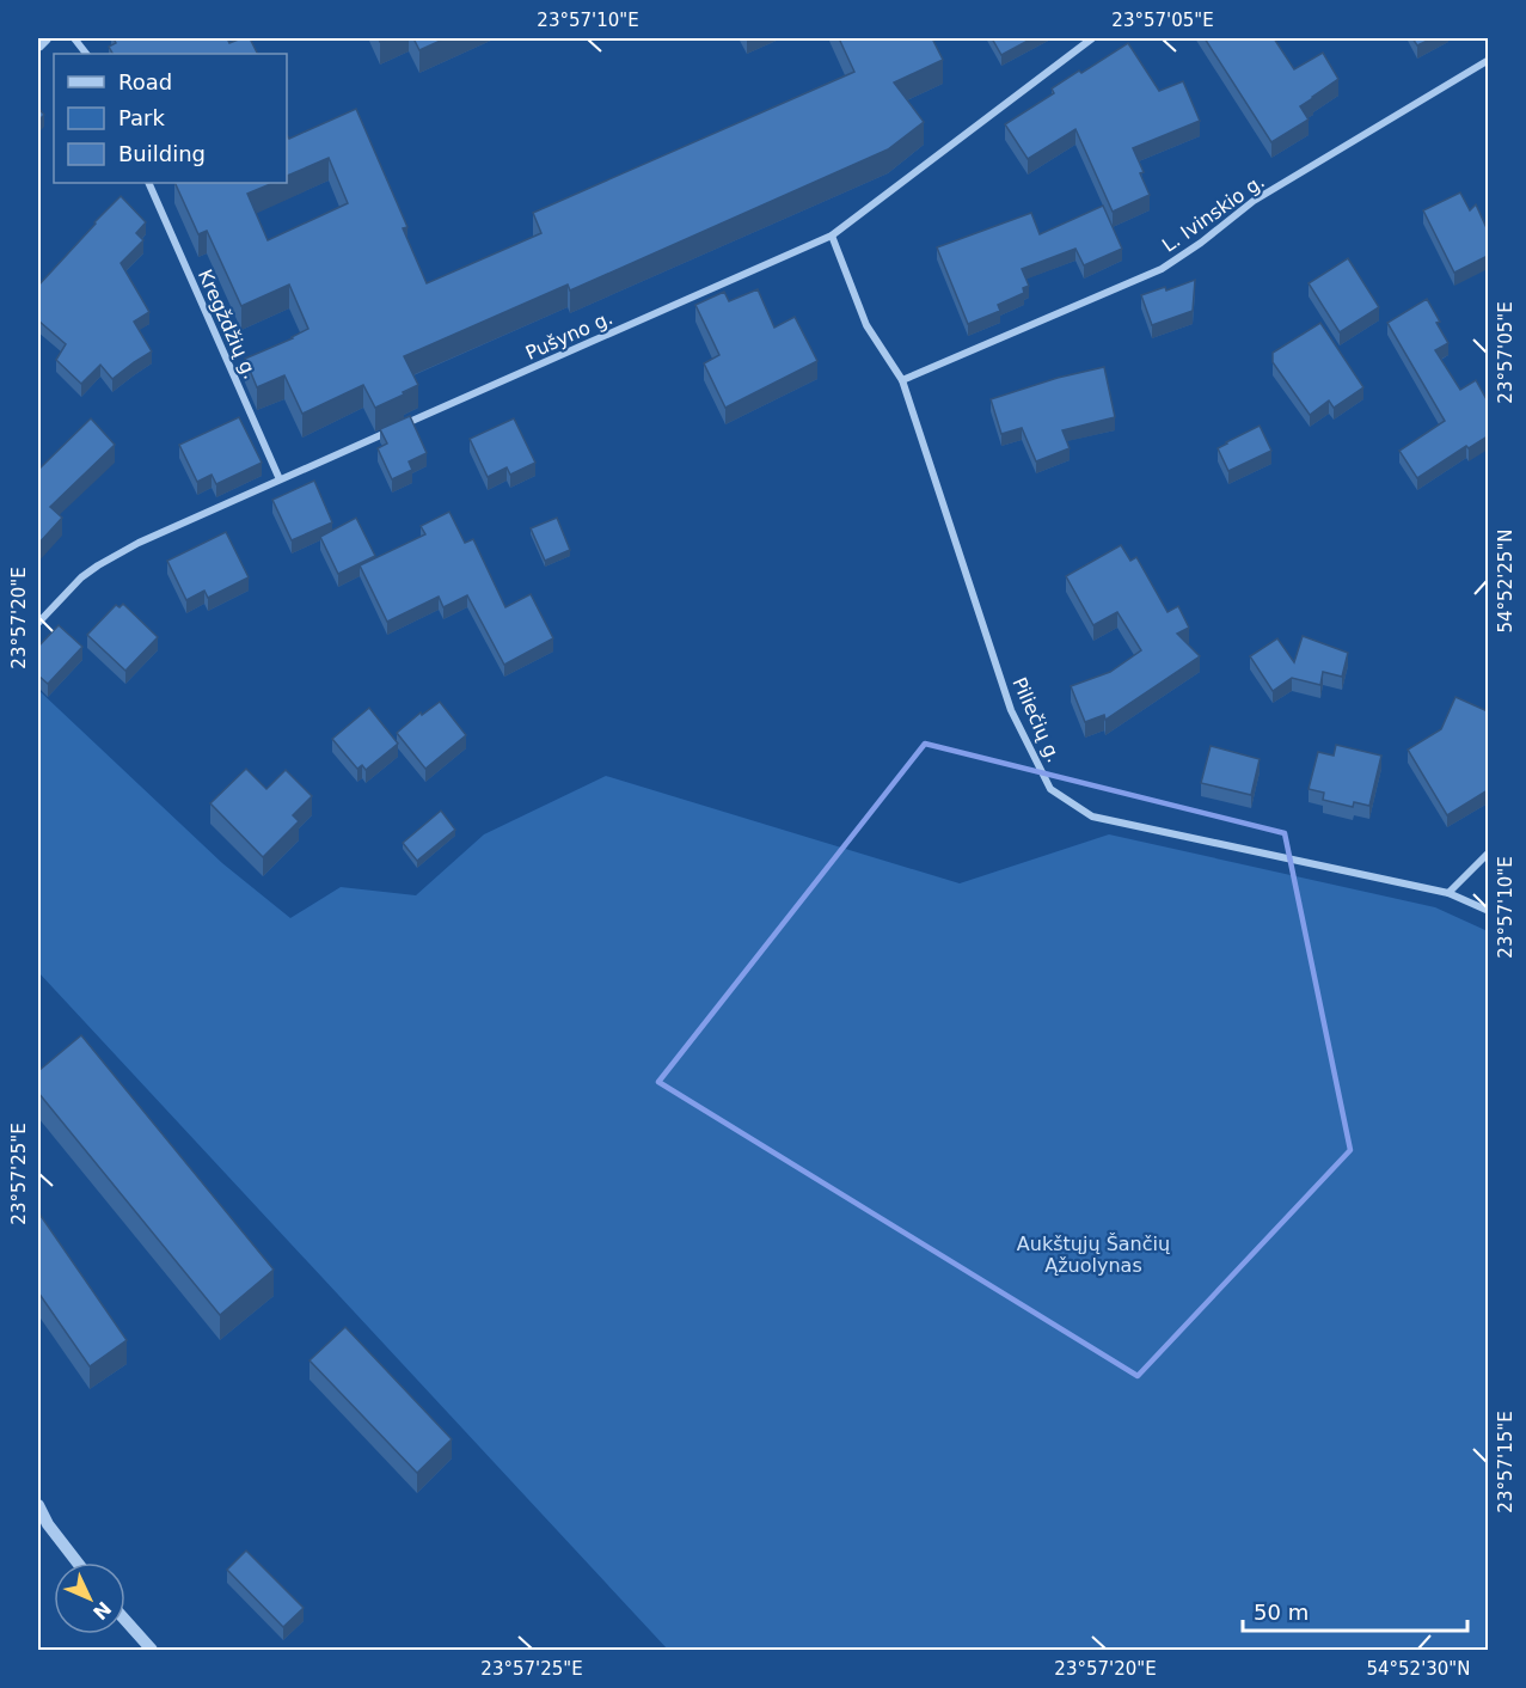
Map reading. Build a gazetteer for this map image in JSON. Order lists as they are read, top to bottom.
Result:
{
  "streets": {
    "street": [
      "L. Ivinskio g.",
      "Kregždžių g.",
      "Pušyno g.",
      "Piliečių g."
    ]
  },
  "crossings": [
    ["L. Ivinskio g.", "Piliečių g."],
    ["Kregždžių g.", "Pušyno g."],
    ["Pušyno g.", "Piliečių g."]
  ],
  "parks": ["Aukštųjų Šančių Ąžuolynas"],
  "legend": ["Road", "Park", "Building"],
  "scale_bar": "50 m",
  "north": "bottom right",
  "coordinates": [
    "23°57'10\"E",
    "23°57'05\"E",
    "54°52'25\"N",
    "23°57'20\"E",
    "23°57'25\"E",
    "23°57'15\"E",
    "54°52'30\"N"
  ]
}
